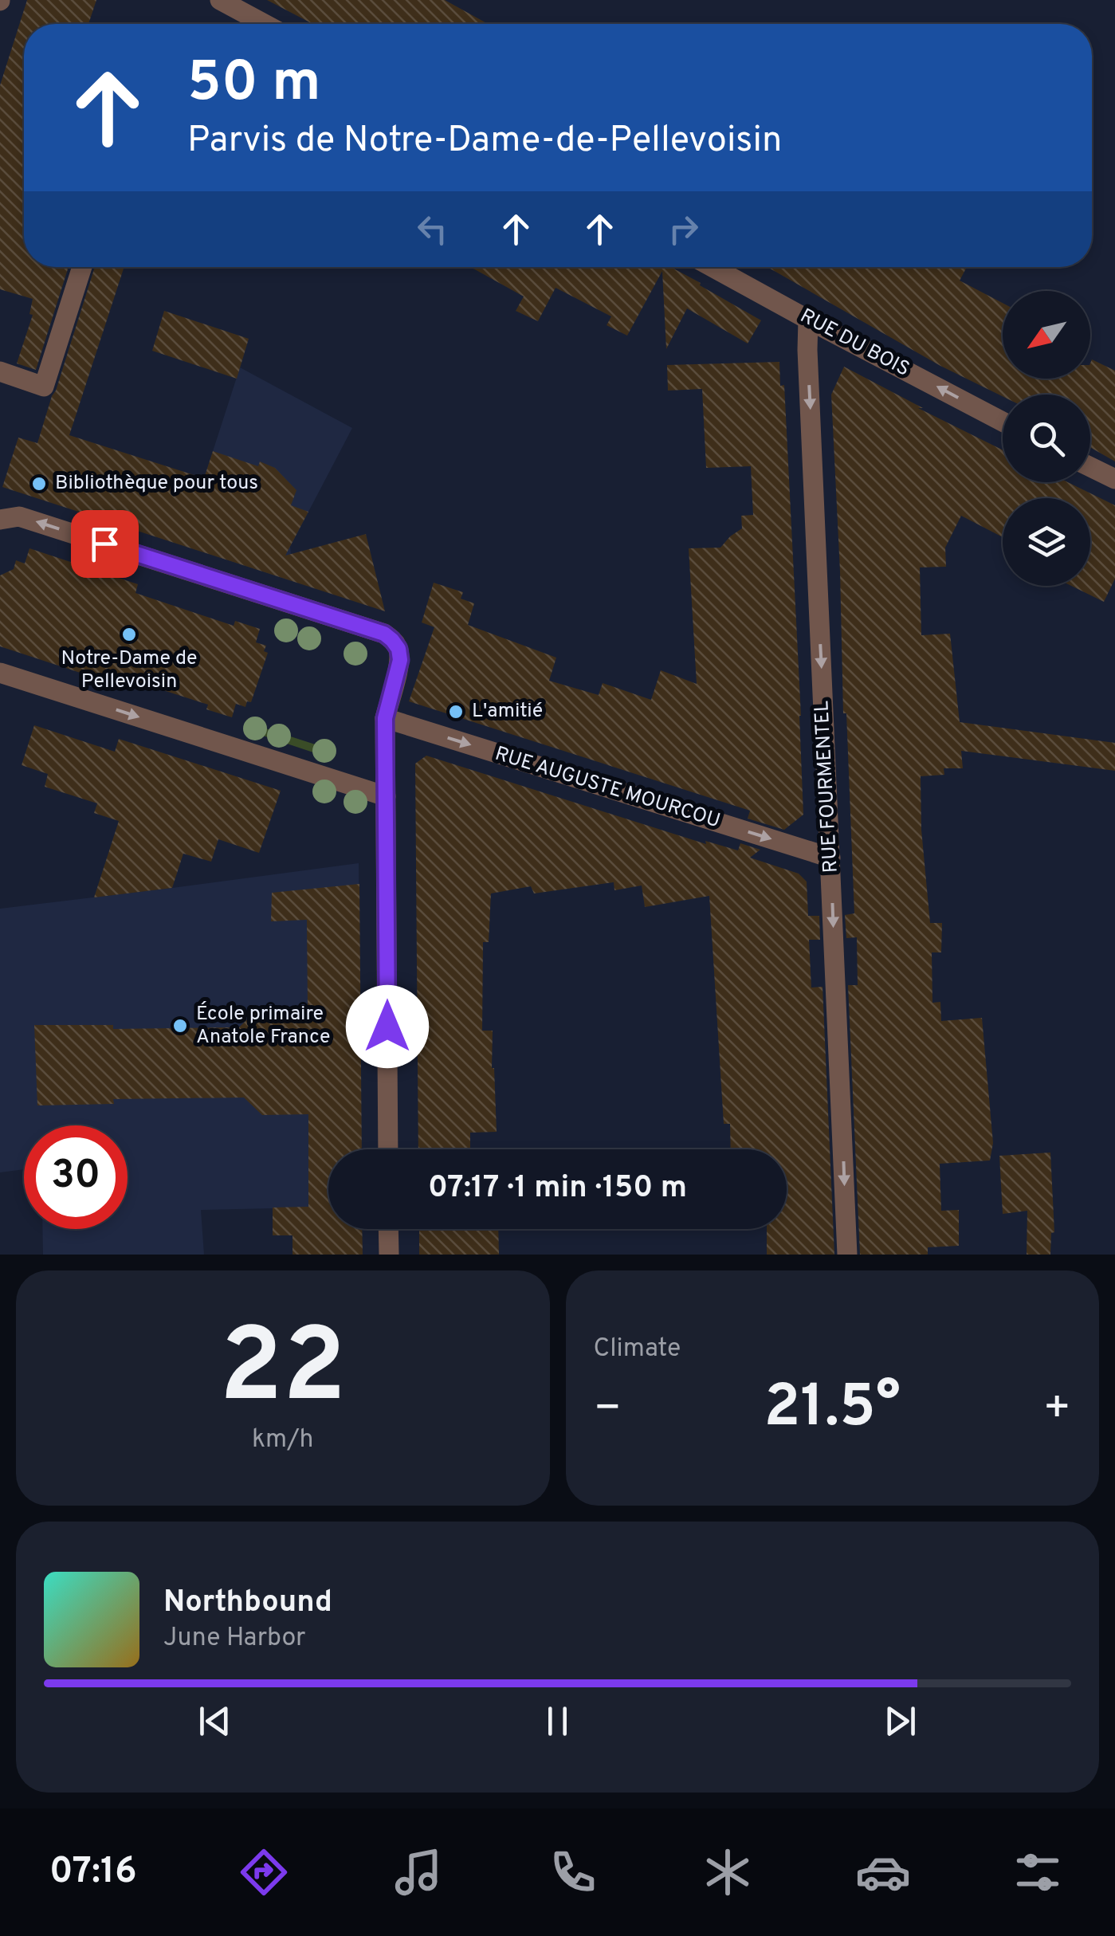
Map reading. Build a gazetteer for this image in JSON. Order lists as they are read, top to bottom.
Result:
{
  "streets": {
    "street": ["RUE DU BOIS", "RUE FOURMENTEL", "RUE AUGUSTE MOURCOU"]
  },
  "crossings": [
    ["RUE DU BOIS", "RUE FOURMENTEL"],
    ["RUE FOURMENTEL", "RUE AUGUSTE MOURCOU"]
  ],
  "one_way": ["RUE DU BOIS", "RUE FOURMENTEL", "RUE AUGUSTE MOURCOU"],
  "places": [
    "Bibliothèque pour tous",
    "Notre-Dame de Pellevoisin",
    "L'amitié",
    "École primaire Anatole France"
  ],
  "north": "bottom left",
  "page": {
    "turn": ["50 m", "Parvis de Notre-Dame-de-Pellevoisin"],
    "limit": "30",
    "trip": "07:17 · 1 min · 150 m",
    "tile": [
      ["22", "km/h"],
      "Climate"
    ],
    "heat": ["−", "21.5°", "+"],
    "song": ["Northbound", "June Harbor"],
    "tabs": "07:16"
  }
}
